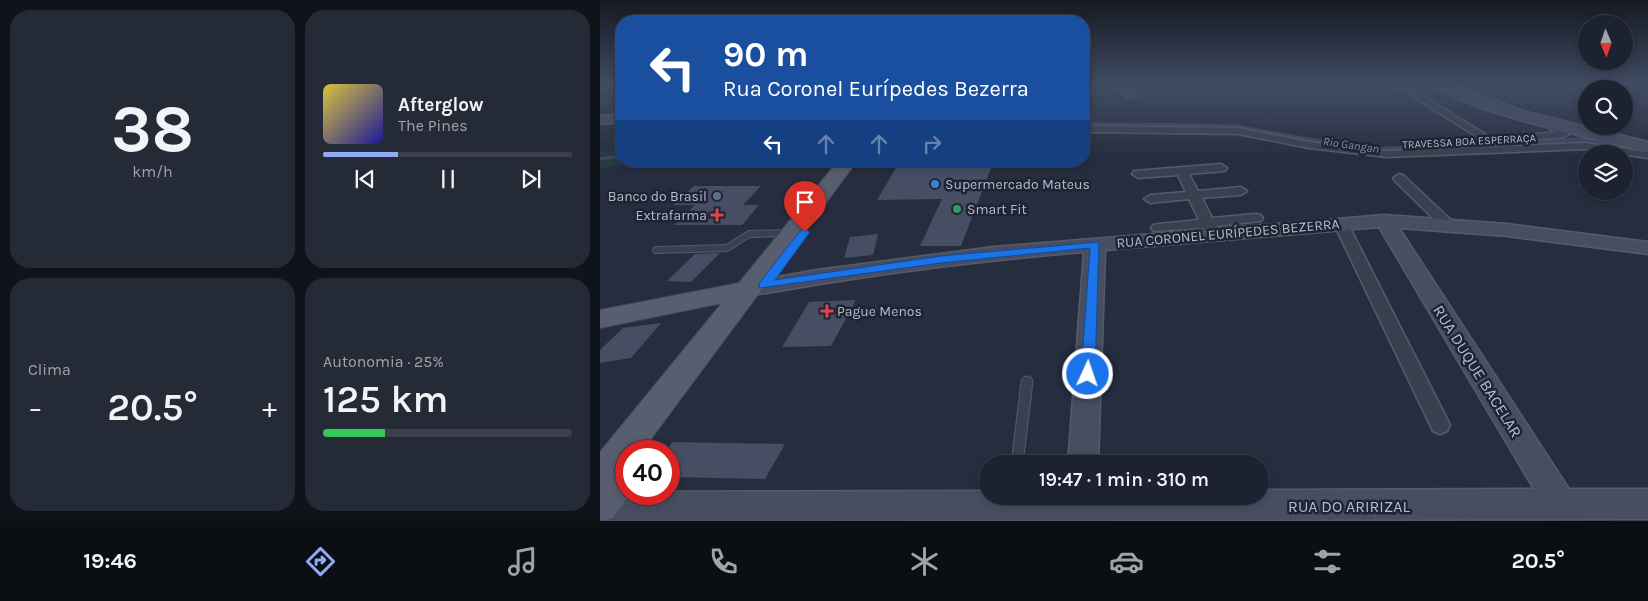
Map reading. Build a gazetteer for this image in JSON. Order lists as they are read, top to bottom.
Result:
{
  "streets": {
    "main road": ["RUA CORONEL EURÍPEDES BEZERRA", "RUA DUQUE BACELAR", "RUA DO ARIRIZAL"],
    "street": ["TRAVESSA BOA ESPERRAÇA"]
  },
  "crossings": [
    ["RUA CORONEL EURÍPEDES BEZERRA", "RUA DUQUE BACELAR"],
    ["RUA DUQUE BACELAR", "RUA DO ARIRIZAL"]
  ],
  "water": ["Rio Gangan"],
  "places": {
    "other": ["Supermercado Mateus", "Banco do Brasil", "Smart Fit"],
    "health": ["Extrafarma", "Pague Menos"]
  },
  "north": "bottom",
  "page": {
    "tile": [
      ["38", "km/h"],
      "Clima",
      ["Autonomia · 25%", "125 km"]
    ],
    "turn": ["90 m", "Rua Coronel Eurípedes Bezerra"],
    "song": ["Afterglow", "The Pines"],
    "heat": ["−", "20.5°", "+"],
    "limit": "40",
    "trip": "19:47 · 1 min · 310 m",
    "tabs": ["19:46", "20.5°"]
  }
}
